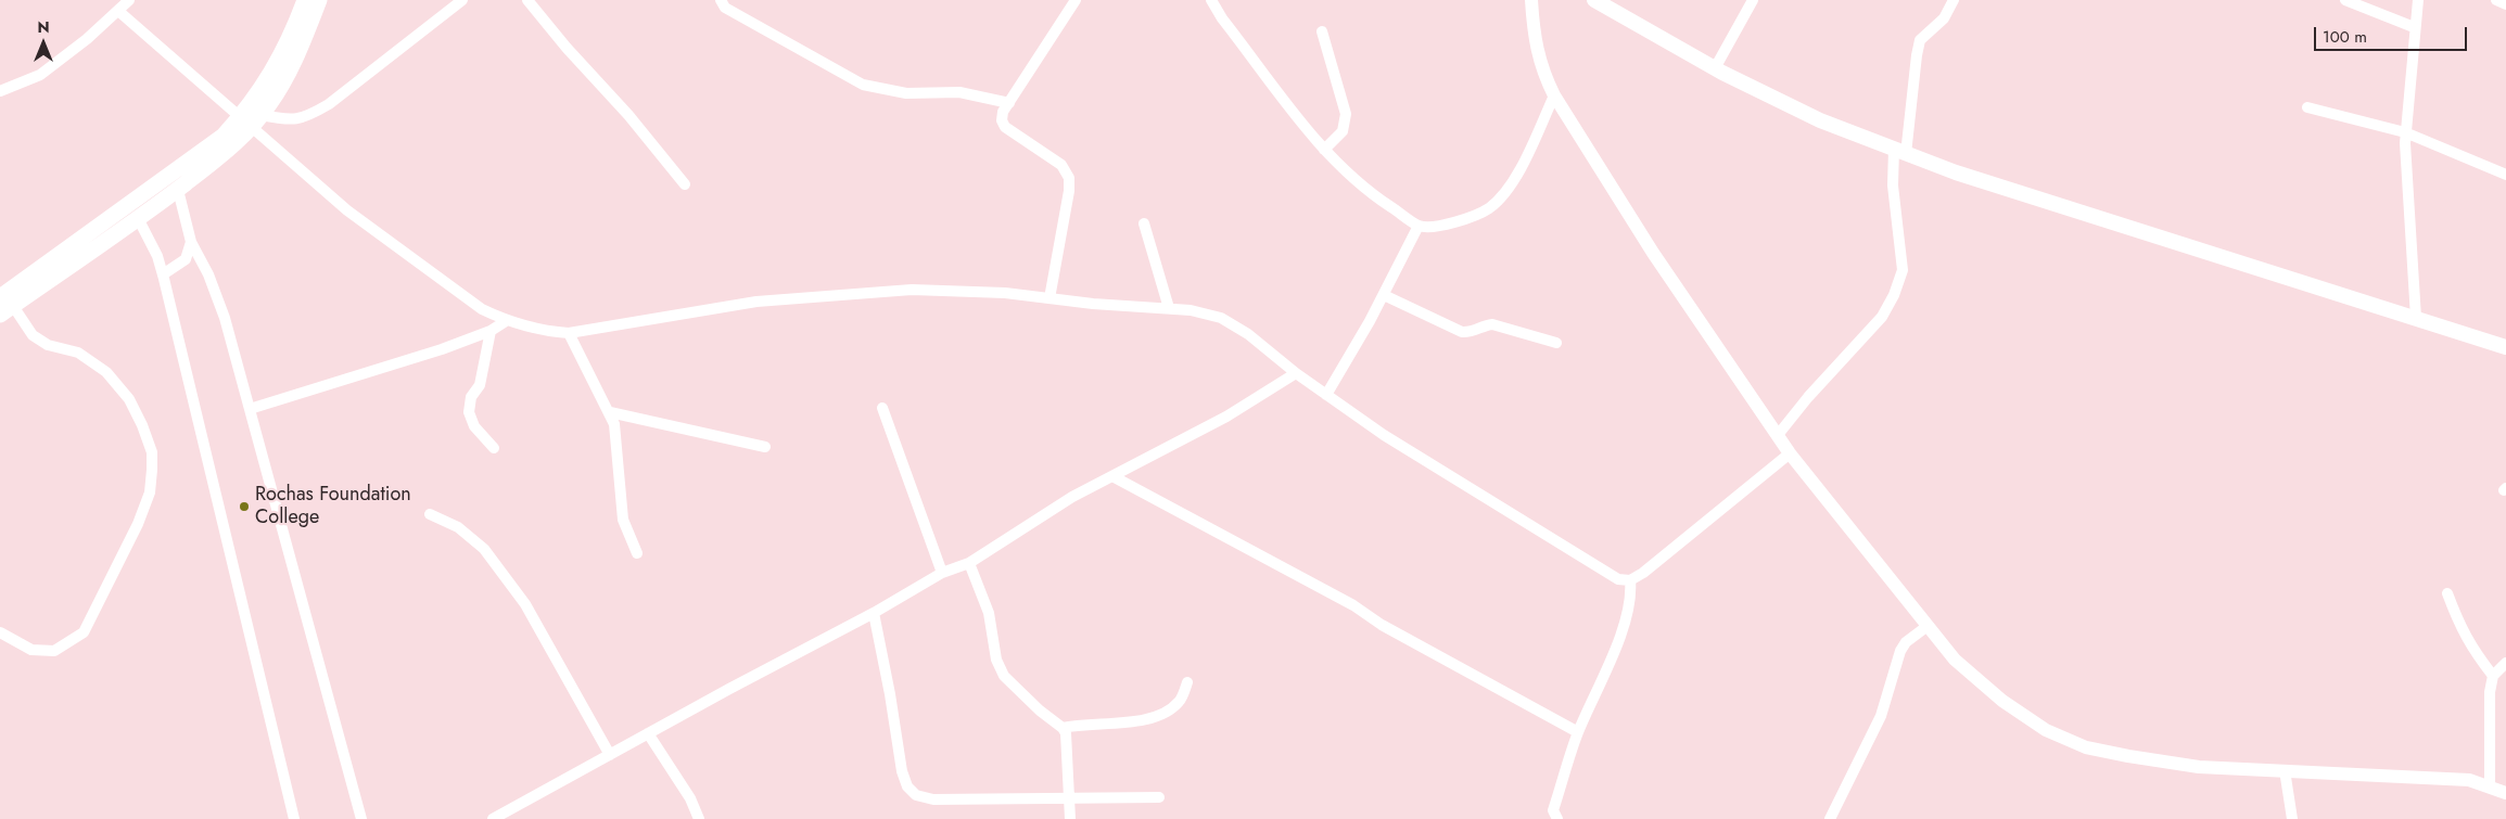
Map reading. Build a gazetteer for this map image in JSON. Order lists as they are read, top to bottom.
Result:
{
  "places": ["Rochas Foundation College"],
  "scale_bar": "100 m",
  "north": "top"
}
